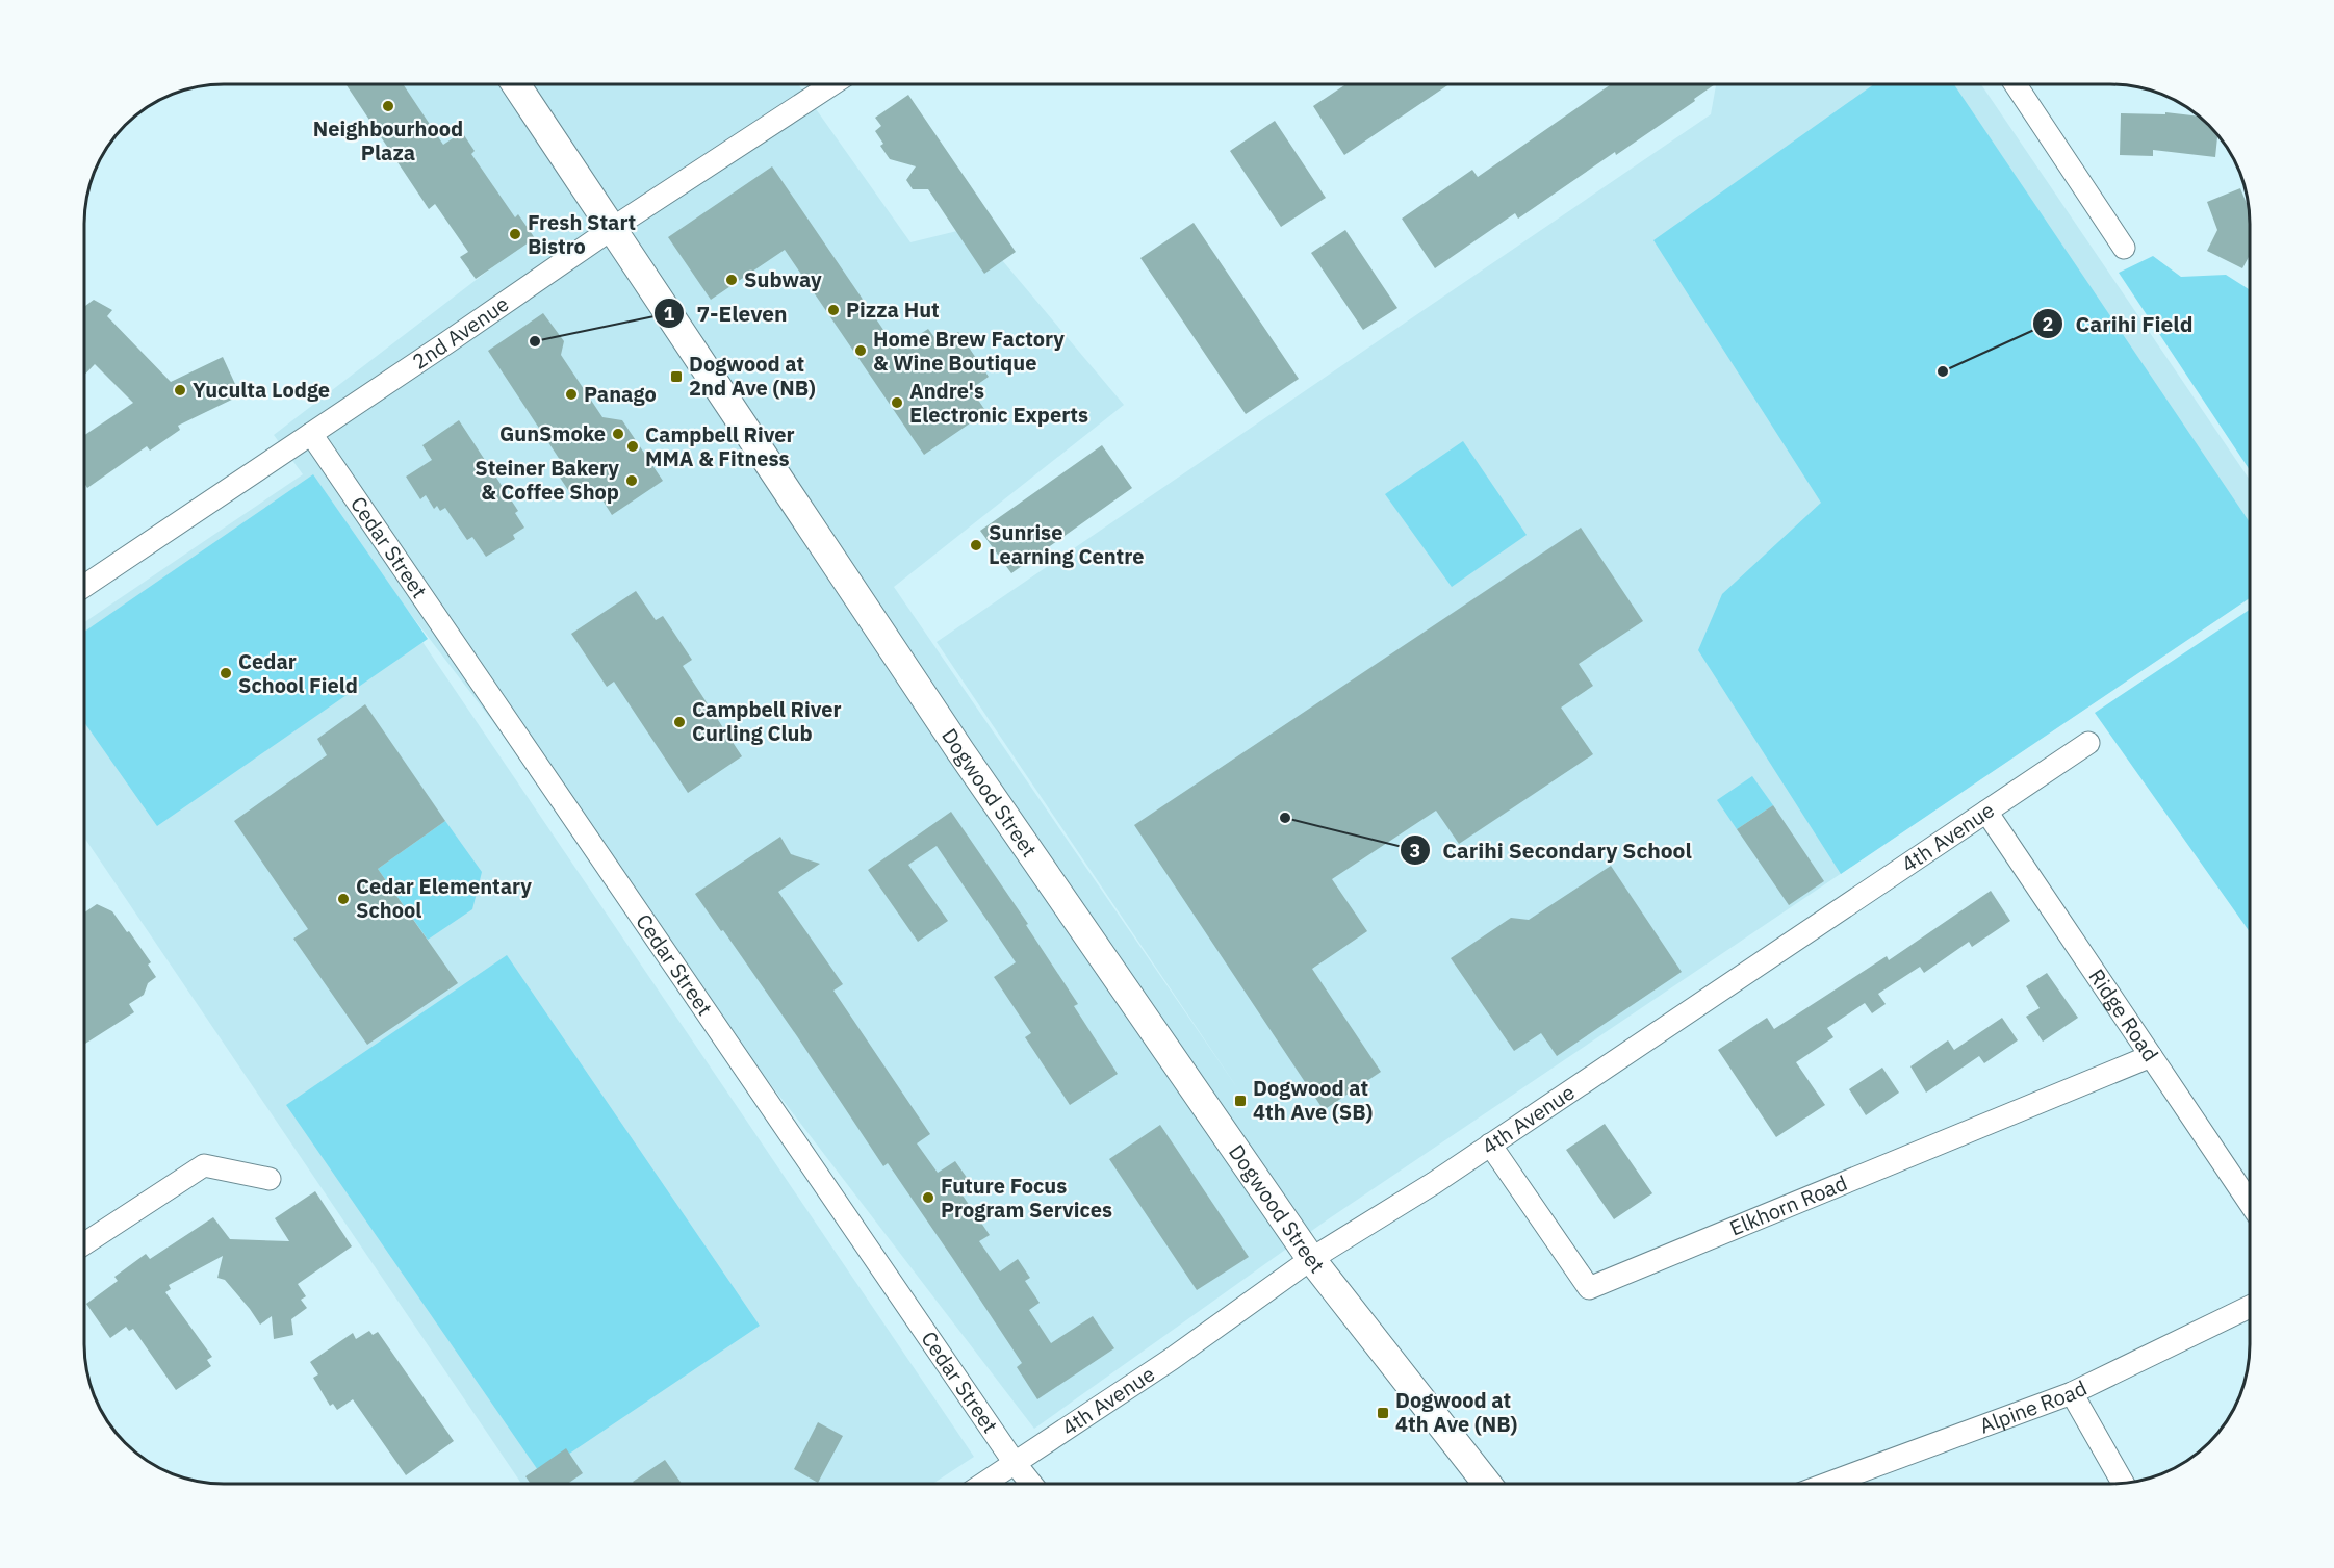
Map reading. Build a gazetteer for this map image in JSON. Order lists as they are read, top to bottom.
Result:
{
  "streets": {
    "main road": ["Dogwood Street"],
    "street": [
      "2nd Avenue",
      "Cedar Street",
      "4th Avenue",
      "Ridge Road",
      "Elkhorn Road",
      "Alpine Road"
    ]
  },
  "crossings": [
    ["2nd Avenue", "Cedar Street"],
    ["2nd Avenue", "Dogwood Street"],
    ["Cedar Street", "4th Avenue"],
    ["Dogwood Street", "4th Avenue"],
    ["4th Avenue", "Ridge Road"],
    ["4th Avenue", "Elkhorn Road"],
    ["Ridge Road", "Elkhorn Road"]
  ],
  "places": {
    "other": [
      "Neighbourhood Plaza",
      "Fresh Start Bistro",
      "Subway",
      "Pizza Hut",
      "7-Eleven",
      "Home Brew Factory & Wine Boutique",
      "Carihi Field",
      "Yuculta Lodge",
      "Panago",
      "Andre's Electronic Experts",
      "GunSmoke",
      "Campbell River MMA & Fitness",
      "Steiner Bakery & Coffee Shop",
      "Sunrise Learning Centre",
      "Cedar School Field",
      "Campbell River Curling Club",
      "Carihi Secondary School",
      "Cedar Elementary School",
      "Future Focus Program Services"
    ],
    "transit": ["Dogwood at 2nd Ave (NB)", "Dogwood at 4th Ave (SB)", "Dogwood at 4th Ave (NB)"]
  }
}
